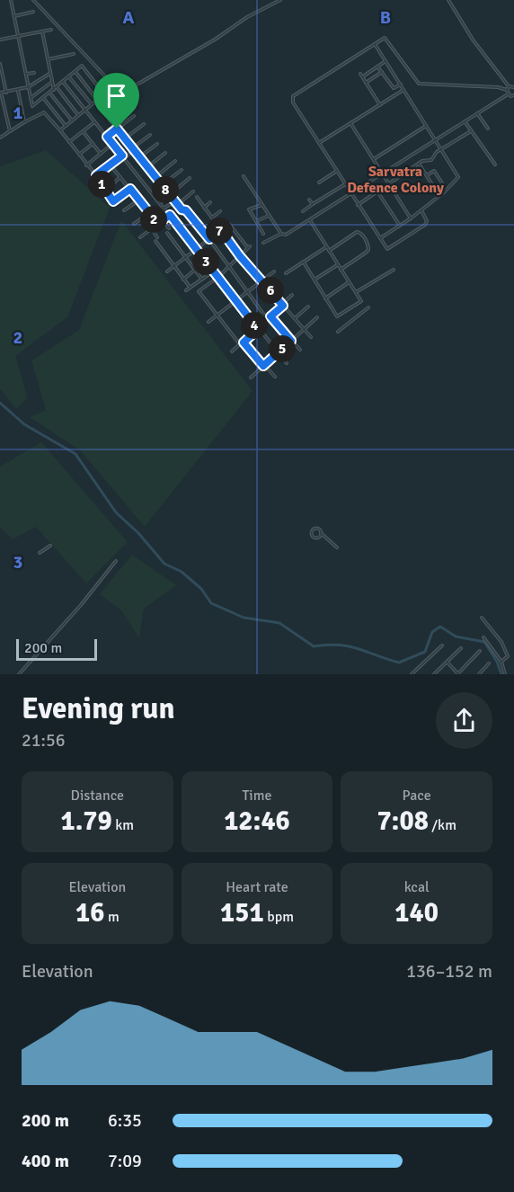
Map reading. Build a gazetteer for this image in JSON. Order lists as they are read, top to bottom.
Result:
{
  "districts": ["Sarvatra Defence Colony"],
  "scale_bar": "200 m",
  "page": {
    "pins": [
      "1",
      "8",
      "2",
      "7",
      "3",
      "6",
      "4",
      "5"
    ],
    "scale": "200 m",
    "heading": ["Evening run", "21:56"],
    "stats": [
      ["Distance", "1.79 km"],
      ["Time", "12:46"],
      ["Pace", "7:08 /km"],
      ["Elevation", "16 m"],
      ["Heart rate", "151 bpm"],
      ["kcal", "140"]
    ],
    "chart": ["Elevation", "136–152 m"],
    "list": [
      {
        "name": "200 m",
        "note": "6:35"
      },
      {
        "name": "400 m",
        "note": "7:09"
      }
    ]
  },
  "grid": {
    "columns": ["A", "B"],
    "rows": ["1", "2", "3"]
  }
}
